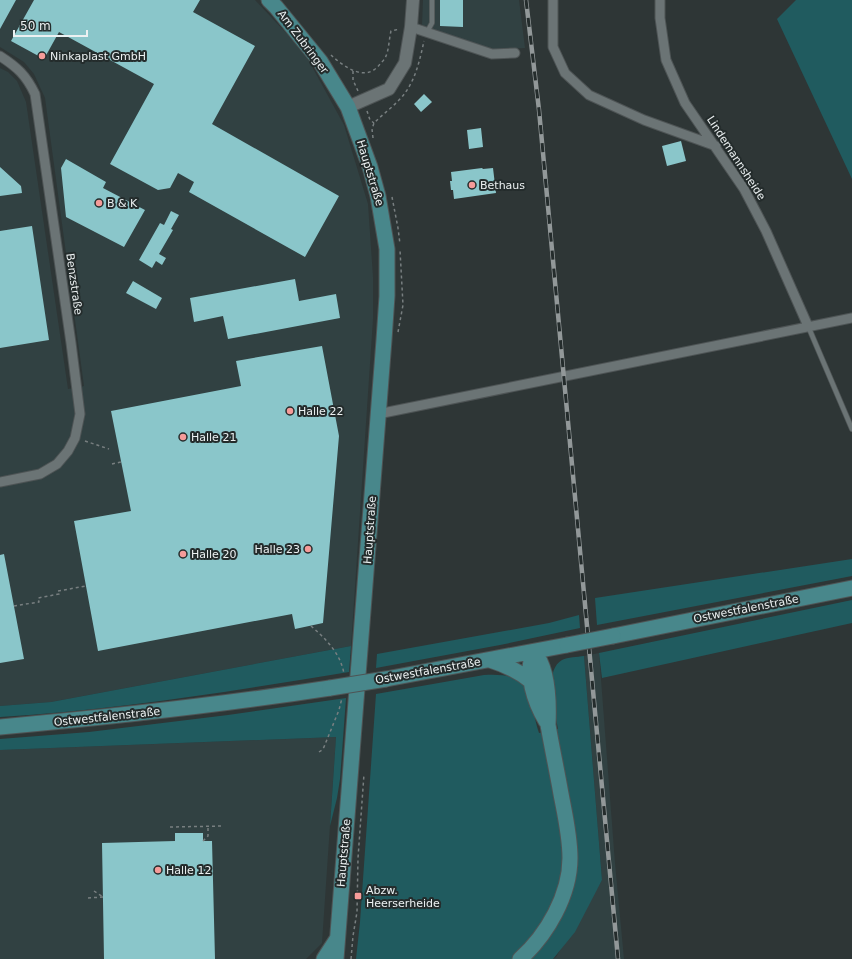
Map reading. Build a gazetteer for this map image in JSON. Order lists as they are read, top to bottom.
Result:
{
  "streets": {
    "main road": ["Am Zubringer", "Hauptstraße", "Ostwestfalenstraße"],
    "street": ["Lindemannsheide", "Benzstraße"]
  },
  "crossings": [
    ["Am Zubringer", "Hauptstraße"]
  ],
  "places": {
    "other": [
      "Ninkaplast GmbH",
      "Bethaus",
      "B & K",
      "Halle 22",
      "Halle 21",
      "Halle 23",
      "Halle 20",
      "Halle 12"
    ],
    "transit": ["Abzw. Heerserheide"]
  },
  "scale_bar": "50 m"
}
